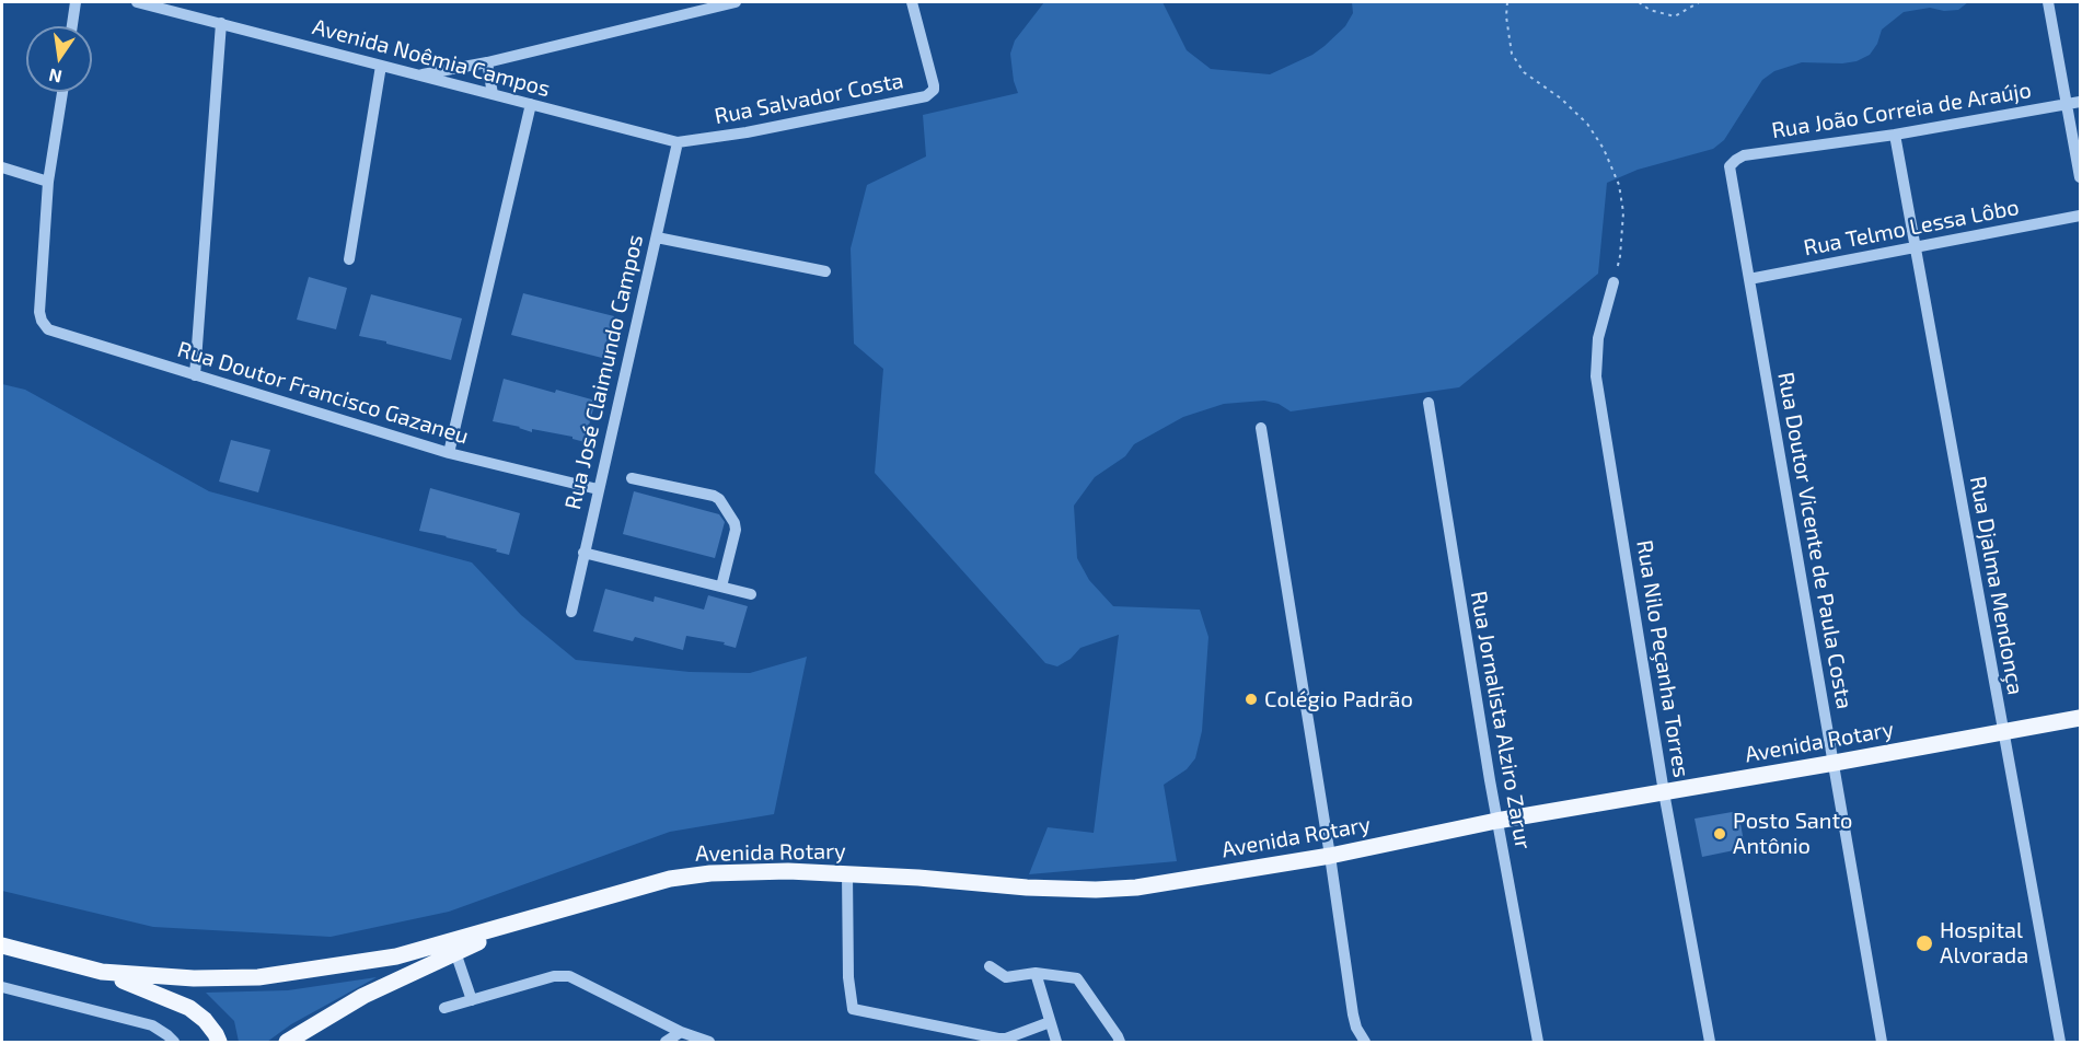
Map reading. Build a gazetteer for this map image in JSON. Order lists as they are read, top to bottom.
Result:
{
  "streets": {
    "main road": ["Avenida Rotary"],
    "street": [
      "Avenida Noêmia Campos",
      "Rua Salvador Costa",
      "Rua João Correia de Araújo",
      "Rua Telmo Lessa Lôbo",
      "Rua José Claimundo Campos",
      "Rua Doutor Francisco Gazaneu",
      "Rua Doutor Vicente de Paula Costa",
      "Rua Djalma Mendonça",
      "Rua Nilo Peçanha Torres",
      "Rua Jornalista Alziro Zarur"
    ]
  },
  "crossings": [
    ["Avenida Noêmia Campos", "Rua Salvador Costa"],
    ["Avenida Noêmia Campos", "Rua José Claimundo Campos"],
    ["Rua Salvador Costa", "Rua José Claimundo Campos"],
    ["Rua João Correia de Araújo", "Rua Doutor Vicente de Paula Costa"],
    ["Rua João Correia de Araújo", "Rua Djalma Mendonça"],
    ["Rua Telmo Lessa Lôbo", "Rua Doutor Vicente de Paula Costa"],
    ["Rua Telmo Lessa Lôbo", "Rua Djalma Mendonça"],
    ["Rua José Claimundo Campos", "Rua Doutor Francisco Gazaneu"],
    ["Rua Doutor Vicente de Paula Costa", "Avenida Rotary"],
    ["Rua Djalma Mendonça", "Avenida Rotary"],
    ["Rua Nilo Peçanha Torres", "Avenida Rotary"],
    ["Rua Jornalista Alziro Zarur", "Avenida Rotary"]
  ],
  "places": ["Colégio Padrão", "Posto Santo Antônio", "Hospital Alvorada"],
  "north": "bottom"
}
